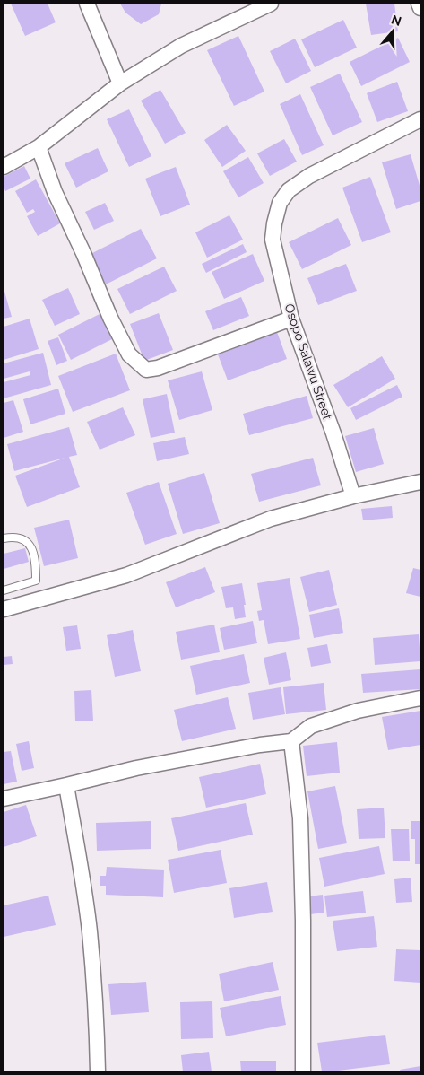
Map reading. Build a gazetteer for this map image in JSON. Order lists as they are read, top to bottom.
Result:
{
  "streets": {
    "street": ["Osopo Salawu Street"]
  },
  "north": "top"
}
